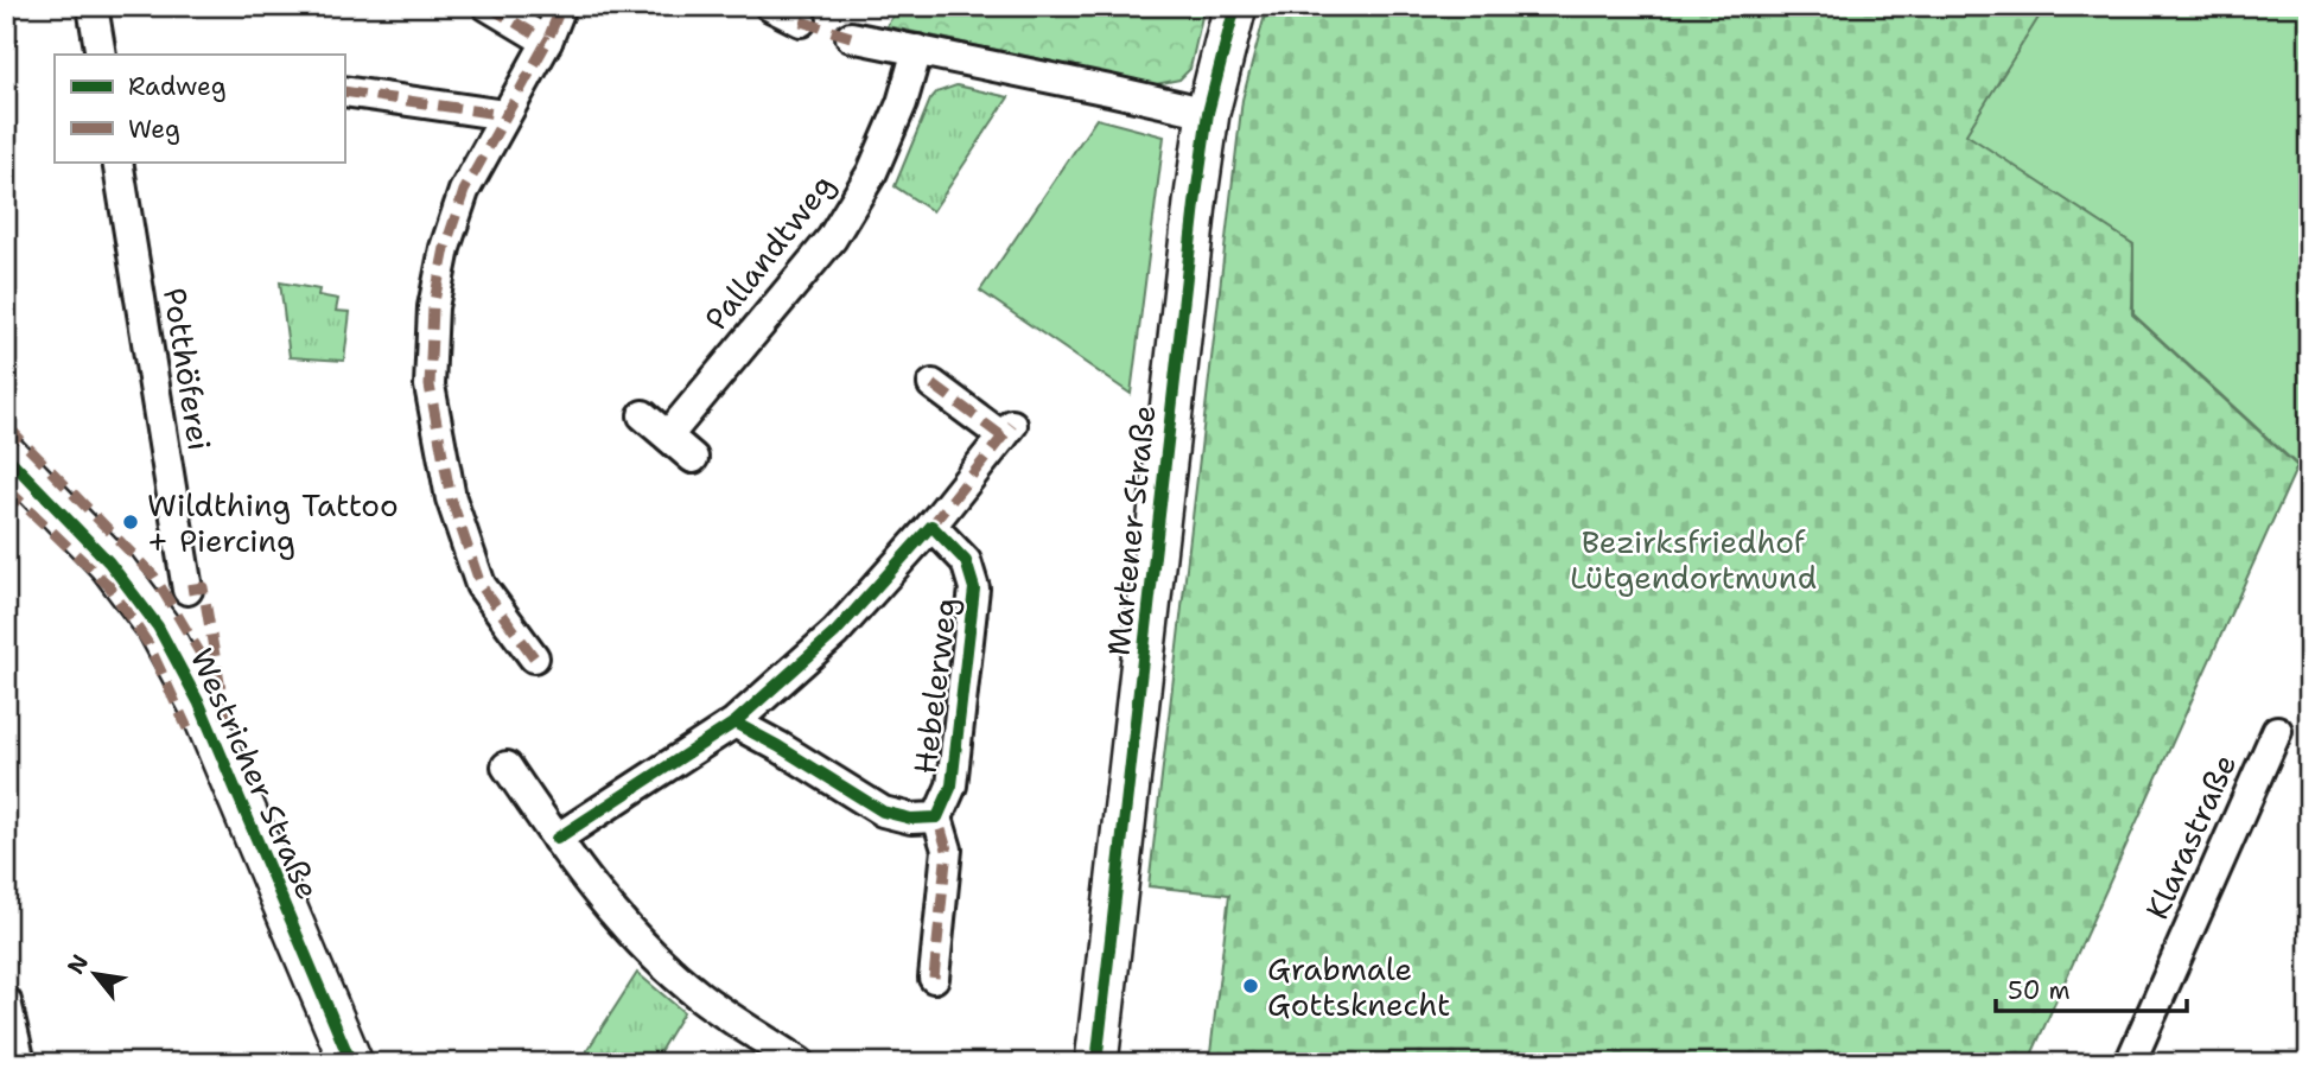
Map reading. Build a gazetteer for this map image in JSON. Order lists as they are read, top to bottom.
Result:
{
  "streets": {
    "street": [
      "Pallandtweg",
      "Potthöferei",
      "Martener Straße",
      "Hebelerweg",
      "Westricher Straße",
      "Klarastraße"
    ]
  },
  "parks": ["Bezirksfriedhof Lütgendortmund"],
  "places": ["Wildthing Tattoo + Piercing", "Grabmale Gottsknecht"],
  "legend": ["Radweg", "Weg"],
  "scale_bar": "50 m",
  "north": "top left"
}
